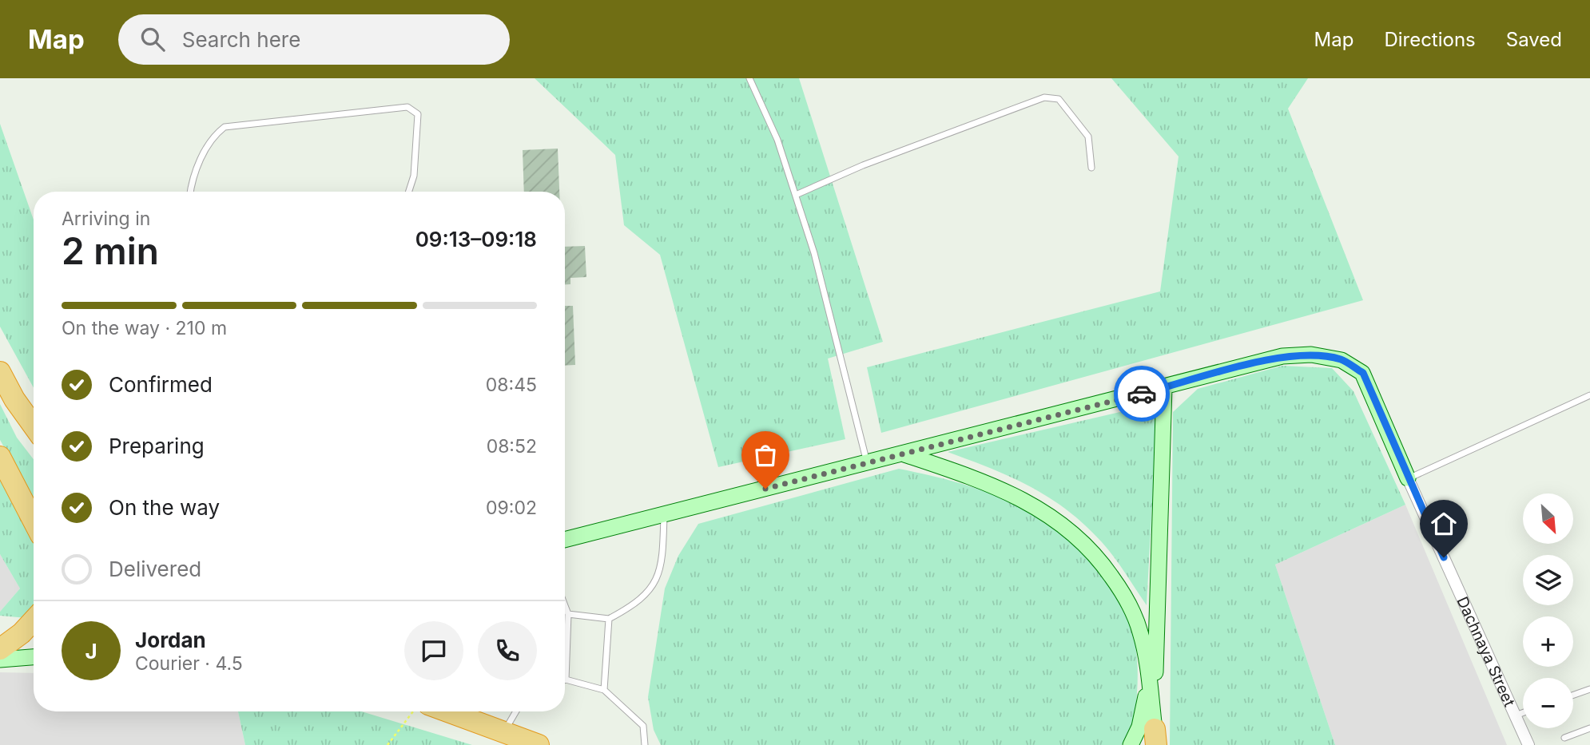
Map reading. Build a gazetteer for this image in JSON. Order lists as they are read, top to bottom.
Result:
{
  "streets": {
    "street": ["Dachnaya Street"]
  },
  "north": "bottom right",
  "page": {
    "header": "Map",
    "search": "Search here",
    "nav": ["Map", "Directions", "Saved"],
    "heading": ["2 min", "Arriving in", "09:13–09:18"],
    "panel": ["Jordan", "Courier · 4.5"],
    "bar": "On the way · 210 m",
    "list": [
      ["Confirmed", "08:45"],
      ["Preparing", "08:52"],
      ["On the way", "09:02"],
      "Delivered"
    ],
    "map_buttons": ["+", "−"],
    "round": "J"
  }
}
